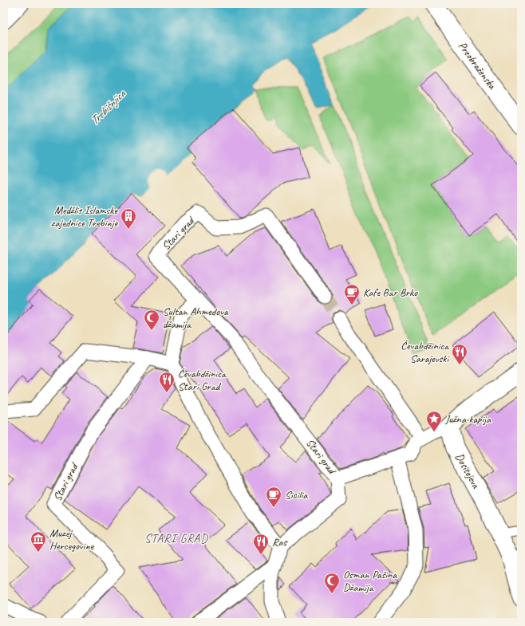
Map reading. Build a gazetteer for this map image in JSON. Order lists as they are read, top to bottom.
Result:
{
  "streets": {
    "street": ["Preobraženska", "Stari grad", "Dositejeva"]
  },
  "crossings": [
    ["Stari grad", "Dositejeva"]
  ],
  "districts": ["STARI GRAD"],
  "water": ["Trebišnjica"],
  "places": {
    "building": ["Medžlis Islamske zajednice Trebinje"],
    "cafe": ["Kafe Bar Brko", "Sicilia"],
    "mosque": ["Sultan Ahmedova džamija", "Osman Pašina Džamija"],
    "restaurant": ["Ćevabdžinica Sarajevski", "Ćevabdžinica Stari Grad", "Ras"],
    "place": ["Južna kapija"],
    "museum": ["Muzej Hercegovine"]
  }
}
